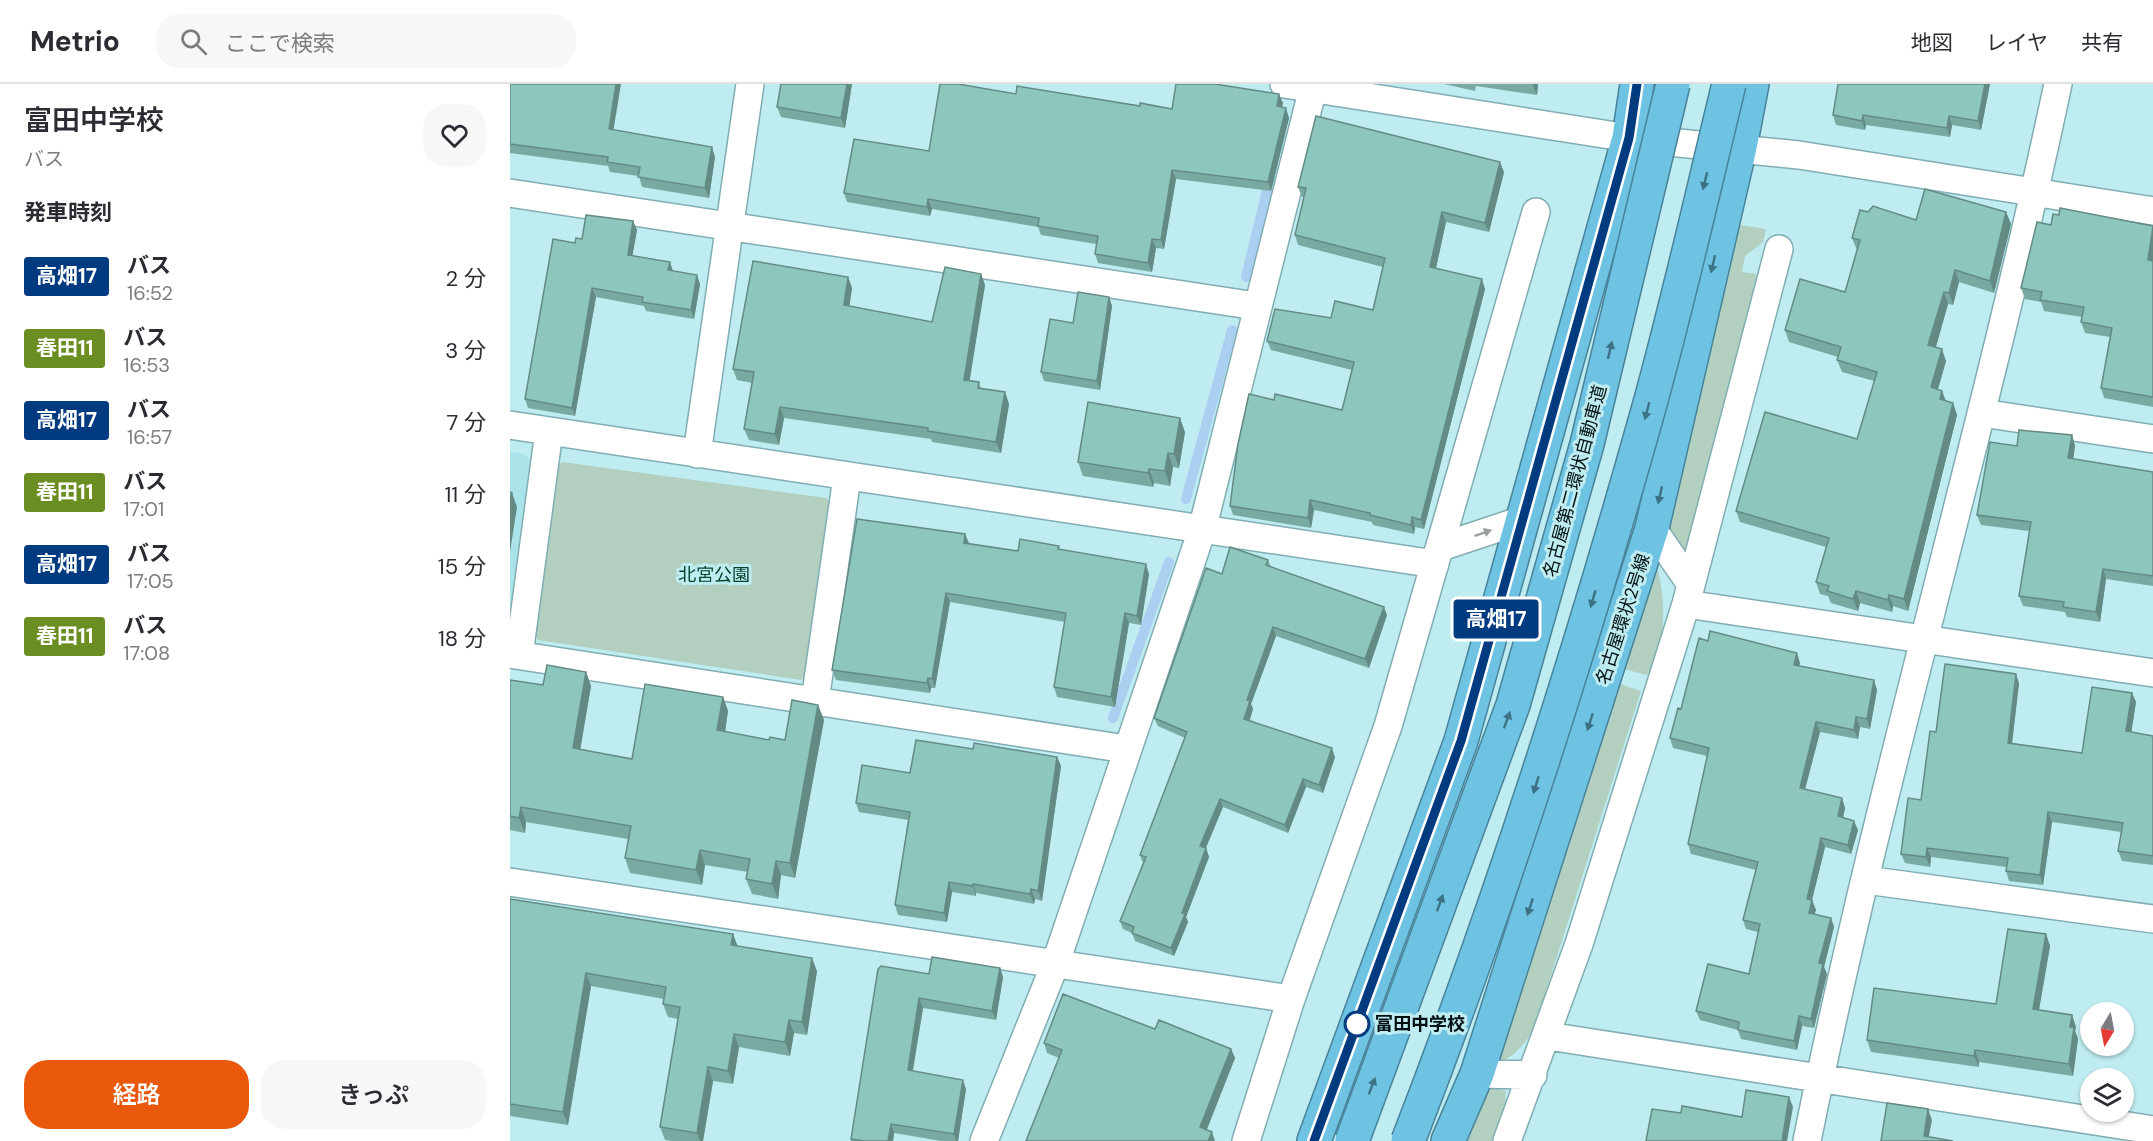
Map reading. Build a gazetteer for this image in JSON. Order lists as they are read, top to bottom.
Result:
{
  "streets": {
    "highway": ["名古屋第二環状自動車道", "名古屋環状2号線"]
  },
  "parks": ["北宮公園"],
  "places": ["富田中学校"],
  "lines": ["bus line 高畑17"],
  "north": "bottom",
  "page": {
    "header": "Metrio",
    "search": "ここで検索",
    "nav": ["地図", "レイヤ", "共有"],
    "heading": [
      ["富田中学校", "バス"],
      "発車時刻"
    ],
    "on_map": "高畑17",
    "list": [
      {
        "mark": "高畑17",
        "name": "バス",
        "note": "16:52",
        "value": "2 分"
      },
      {
        "mark": "春田11",
        "name": "バス",
        "note": "16:53",
        "value": "3 分"
      },
      {
        "mark": "高畑17",
        "name": "バス",
        "note": "16:57",
        "value": "7 分"
      },
      {
        "mark": "春田11",
        "name": "バス",
        "note": "17:01",
        "value": "11 分"
      },
      {
        "mark": "高畑17",
        "name": "バス",
        "note": "17:05",
        "value": "15 分"
      },
      {
        "mark": "春田11",
        "name": "バス",
        "note": "17:08",
        "value": "18 分"
      }
    ],
    "buttons": ["経路", "きっぷ"]
  }
}
